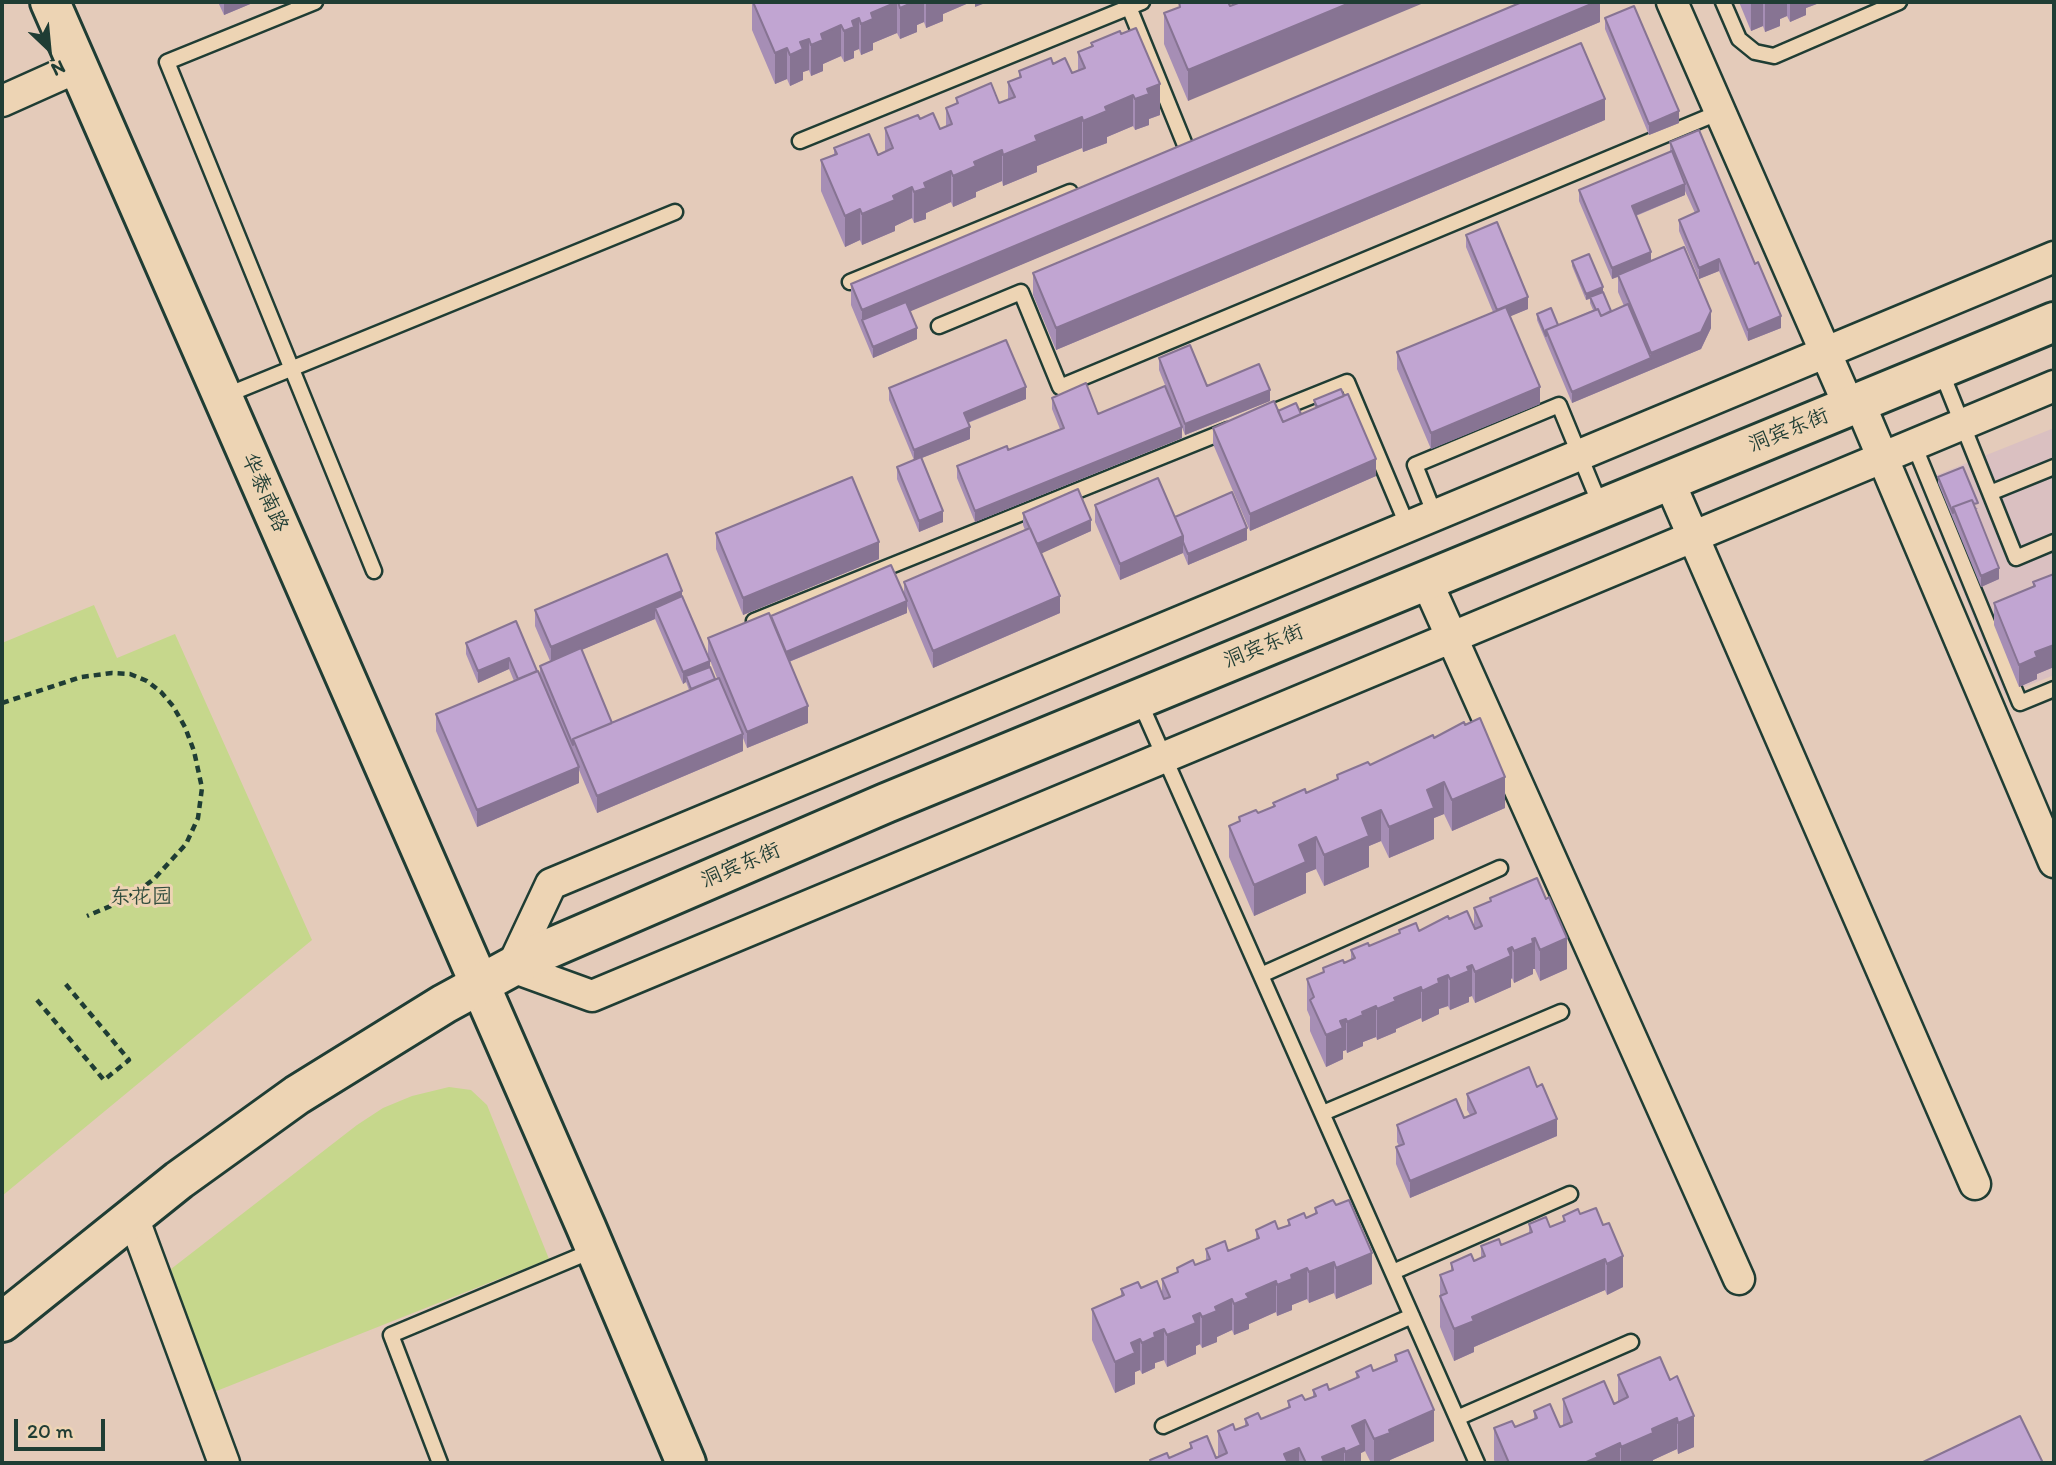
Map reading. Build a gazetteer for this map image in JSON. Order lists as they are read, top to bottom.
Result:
{
  "streets": {
    "main road": ["洞宾东街", "华泰南路"]
  },
  "crossings": [
    ["洞宾东街", "华泰南路"]
  ],
  "parks": ["东花园"],
  "scale_bar": "20 m",
  "north": "bottom right"
}
